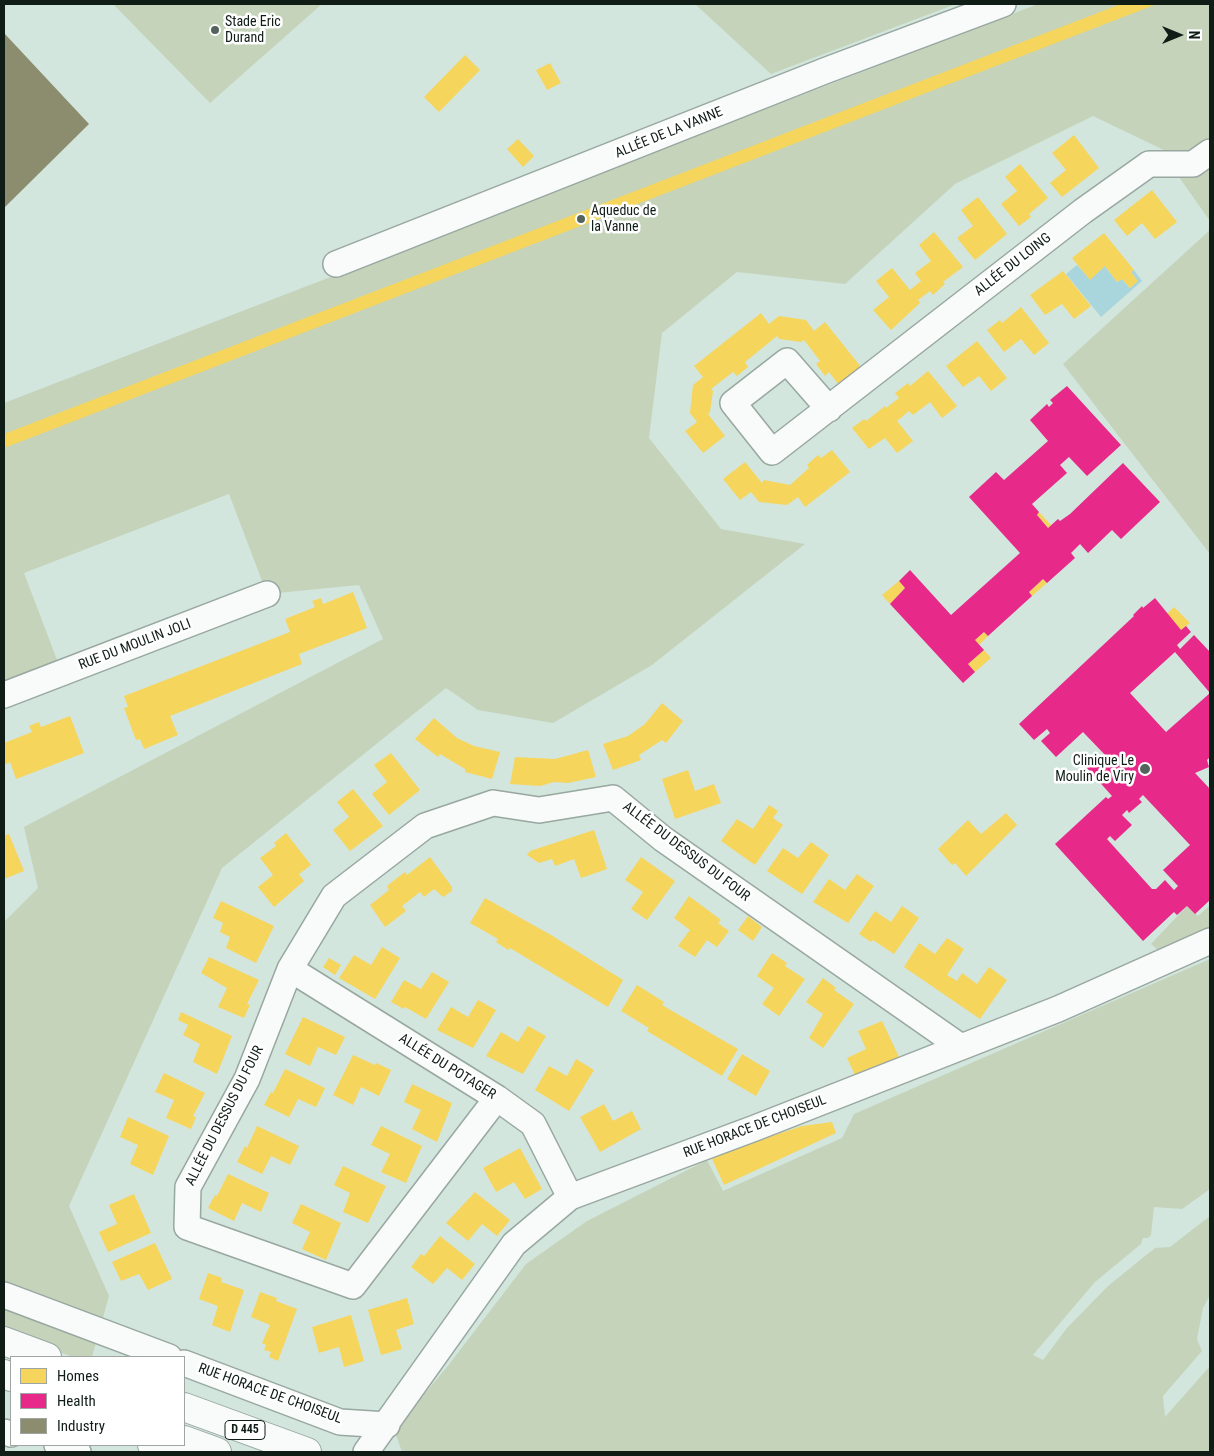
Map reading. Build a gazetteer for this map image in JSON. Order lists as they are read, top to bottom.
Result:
{
  "streets": {
    "main road": ["D 445"],
    "street": [
      "ALLÉE DE LA VANNE",
      "ALLÉE DU LOING",
      "RUE DU MOULIN JOLI",
      "ALLÉE DU DESSUS DU FOUR",
      "ALLÉE DU POTAGER",
      "RUE HORACE DE CHOISEUL"
    ]
  },
  "crossings": [
    ["ALLÉE DU DESSUS DU FOUR", "ALLÉE DU POTAGER"],
    ["ALLÉE DU DESSUS DU FOUR", "RUE HORACE DE CHOISEUL"],
    ["ALLÉE DU POTAGER", "RUE HORACE DE CHOISEUL"]
  ],
  "places": ["Stade Eric Durand", "Aqueduc de la Vanne", "Clinique Le Moulin de Viry"],
  "legend": ["Homes", "Health", "Industry"],
  "north": "right"
}
